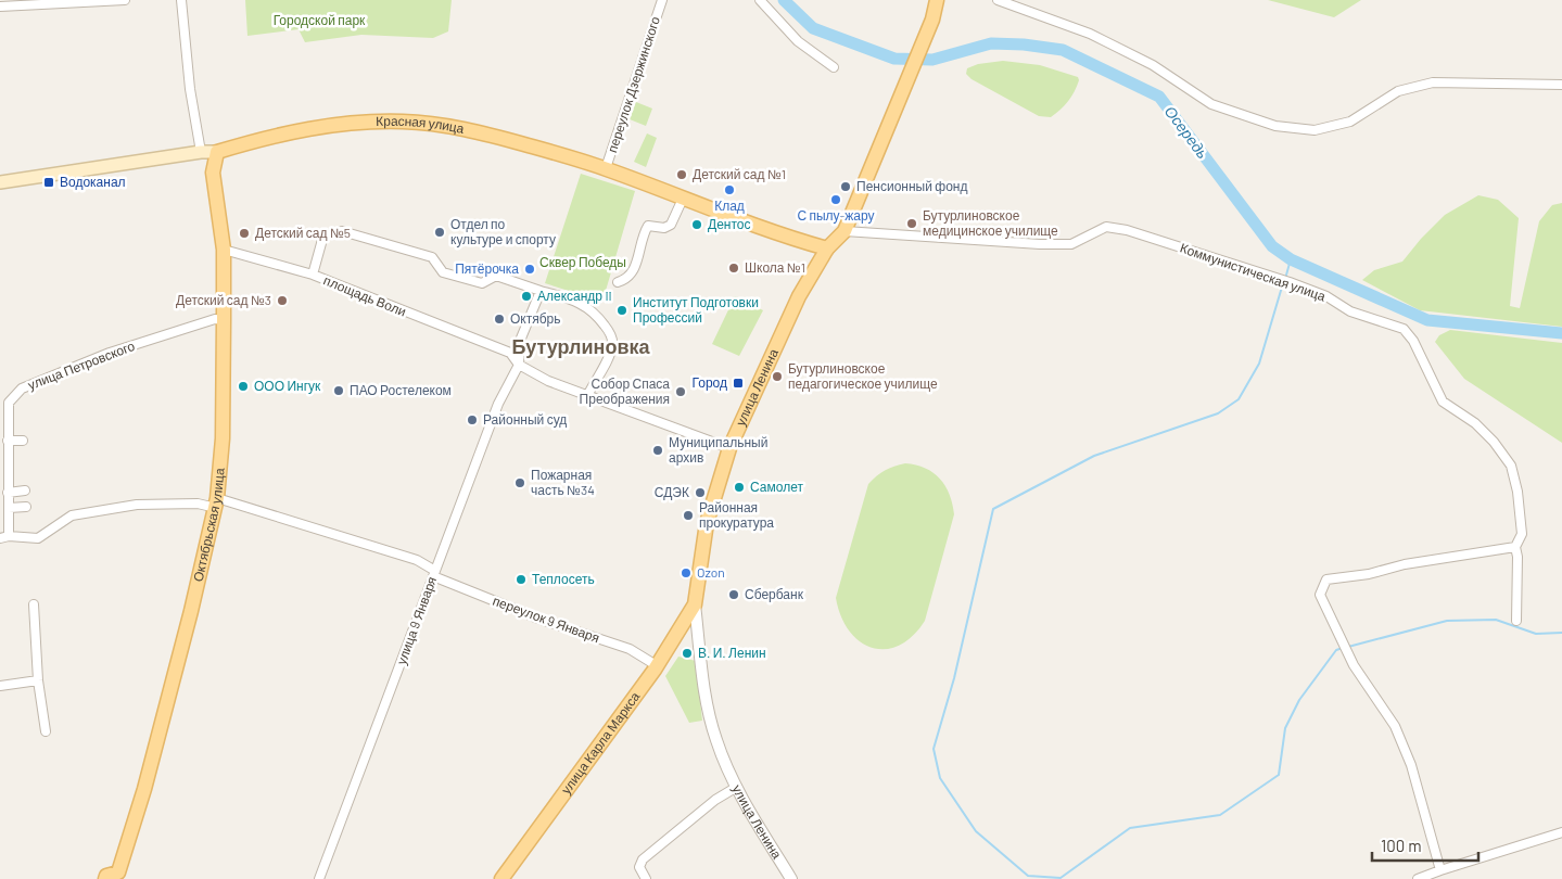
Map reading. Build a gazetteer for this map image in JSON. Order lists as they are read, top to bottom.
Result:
{
  "streets": {
    "main road": [
      "Красная улица",
      "улица Ленина",
      "Октябрьская улица",
      "улица Карла Маркса"
    ],
    "street": [
      "переулок Дзержинского",
      "Коммунистическая улица",
      "площадь Воли",
      "улица Петровского",
      "переулок 9 Января",
      "улица 9 Января"
    ]
  },
  "crossings": [
    ["переулок Дзержинского", "Красная улица"],
    ["Красная улица", "улица Ленина"],
    ["Красная улица", "Октябрьская улица"],
    ["Коммунистическая улица", "улица Ленина"],
    ["площадь Воли", "улица Ленина"],
    ["площадь Воли", "улица 9 Января"],
    ["улица Петровского", "Октябрьская улица"],
    ["улица Петровского", "переулок 9 Января"],
    ["улица Ленина", "улица Карла Маркса"],
    ["Октябрьская улица", "переулок 9 Января"],
    ["переулок 9 Января", "улица 9 Января"],
    ["переулок 9 Января", "улица Карла Маркса"]
  ],
  "districts": ["Бутурлиновка"],
  "water": ["Осередь"],
  "parks": ["Городской парк", "Сквер Победы"],
  "places": {
    "other": [
      "Детский сад №1",
      "Пенсионный фонд",
      "Клад",
      "С пылу-жару",
      "Бутурлиновское медицинское училище",
      "Дентос",
      "Отдел по культуре и спорту",
      "Детский сад №5",
      "Школа №1",
      "Пятёрочка",
      "Александр II",
      "Детский сад №3",
      "Институт Подготовки Профессий",
      "Октябрь",
      "Бутурлиновское педагогическое училище",
      "ООО Ингук",
      "ПАО Ростелеком",
      "Собор Спаса Преображения",
      "Районный суд",
      "Муниципальный архив",
      "Пожарная часть №34",
      "Самолет",
      "СДЭК",
      "Районная прокуратура",
      "Ozon",
      "Теплосеть",
      "Сбербанк",
      "В. И. Ленин"
    ],
    "transit": ["Водоканал", "Город"]
  },
  "scale_bar": "100 m"
}
